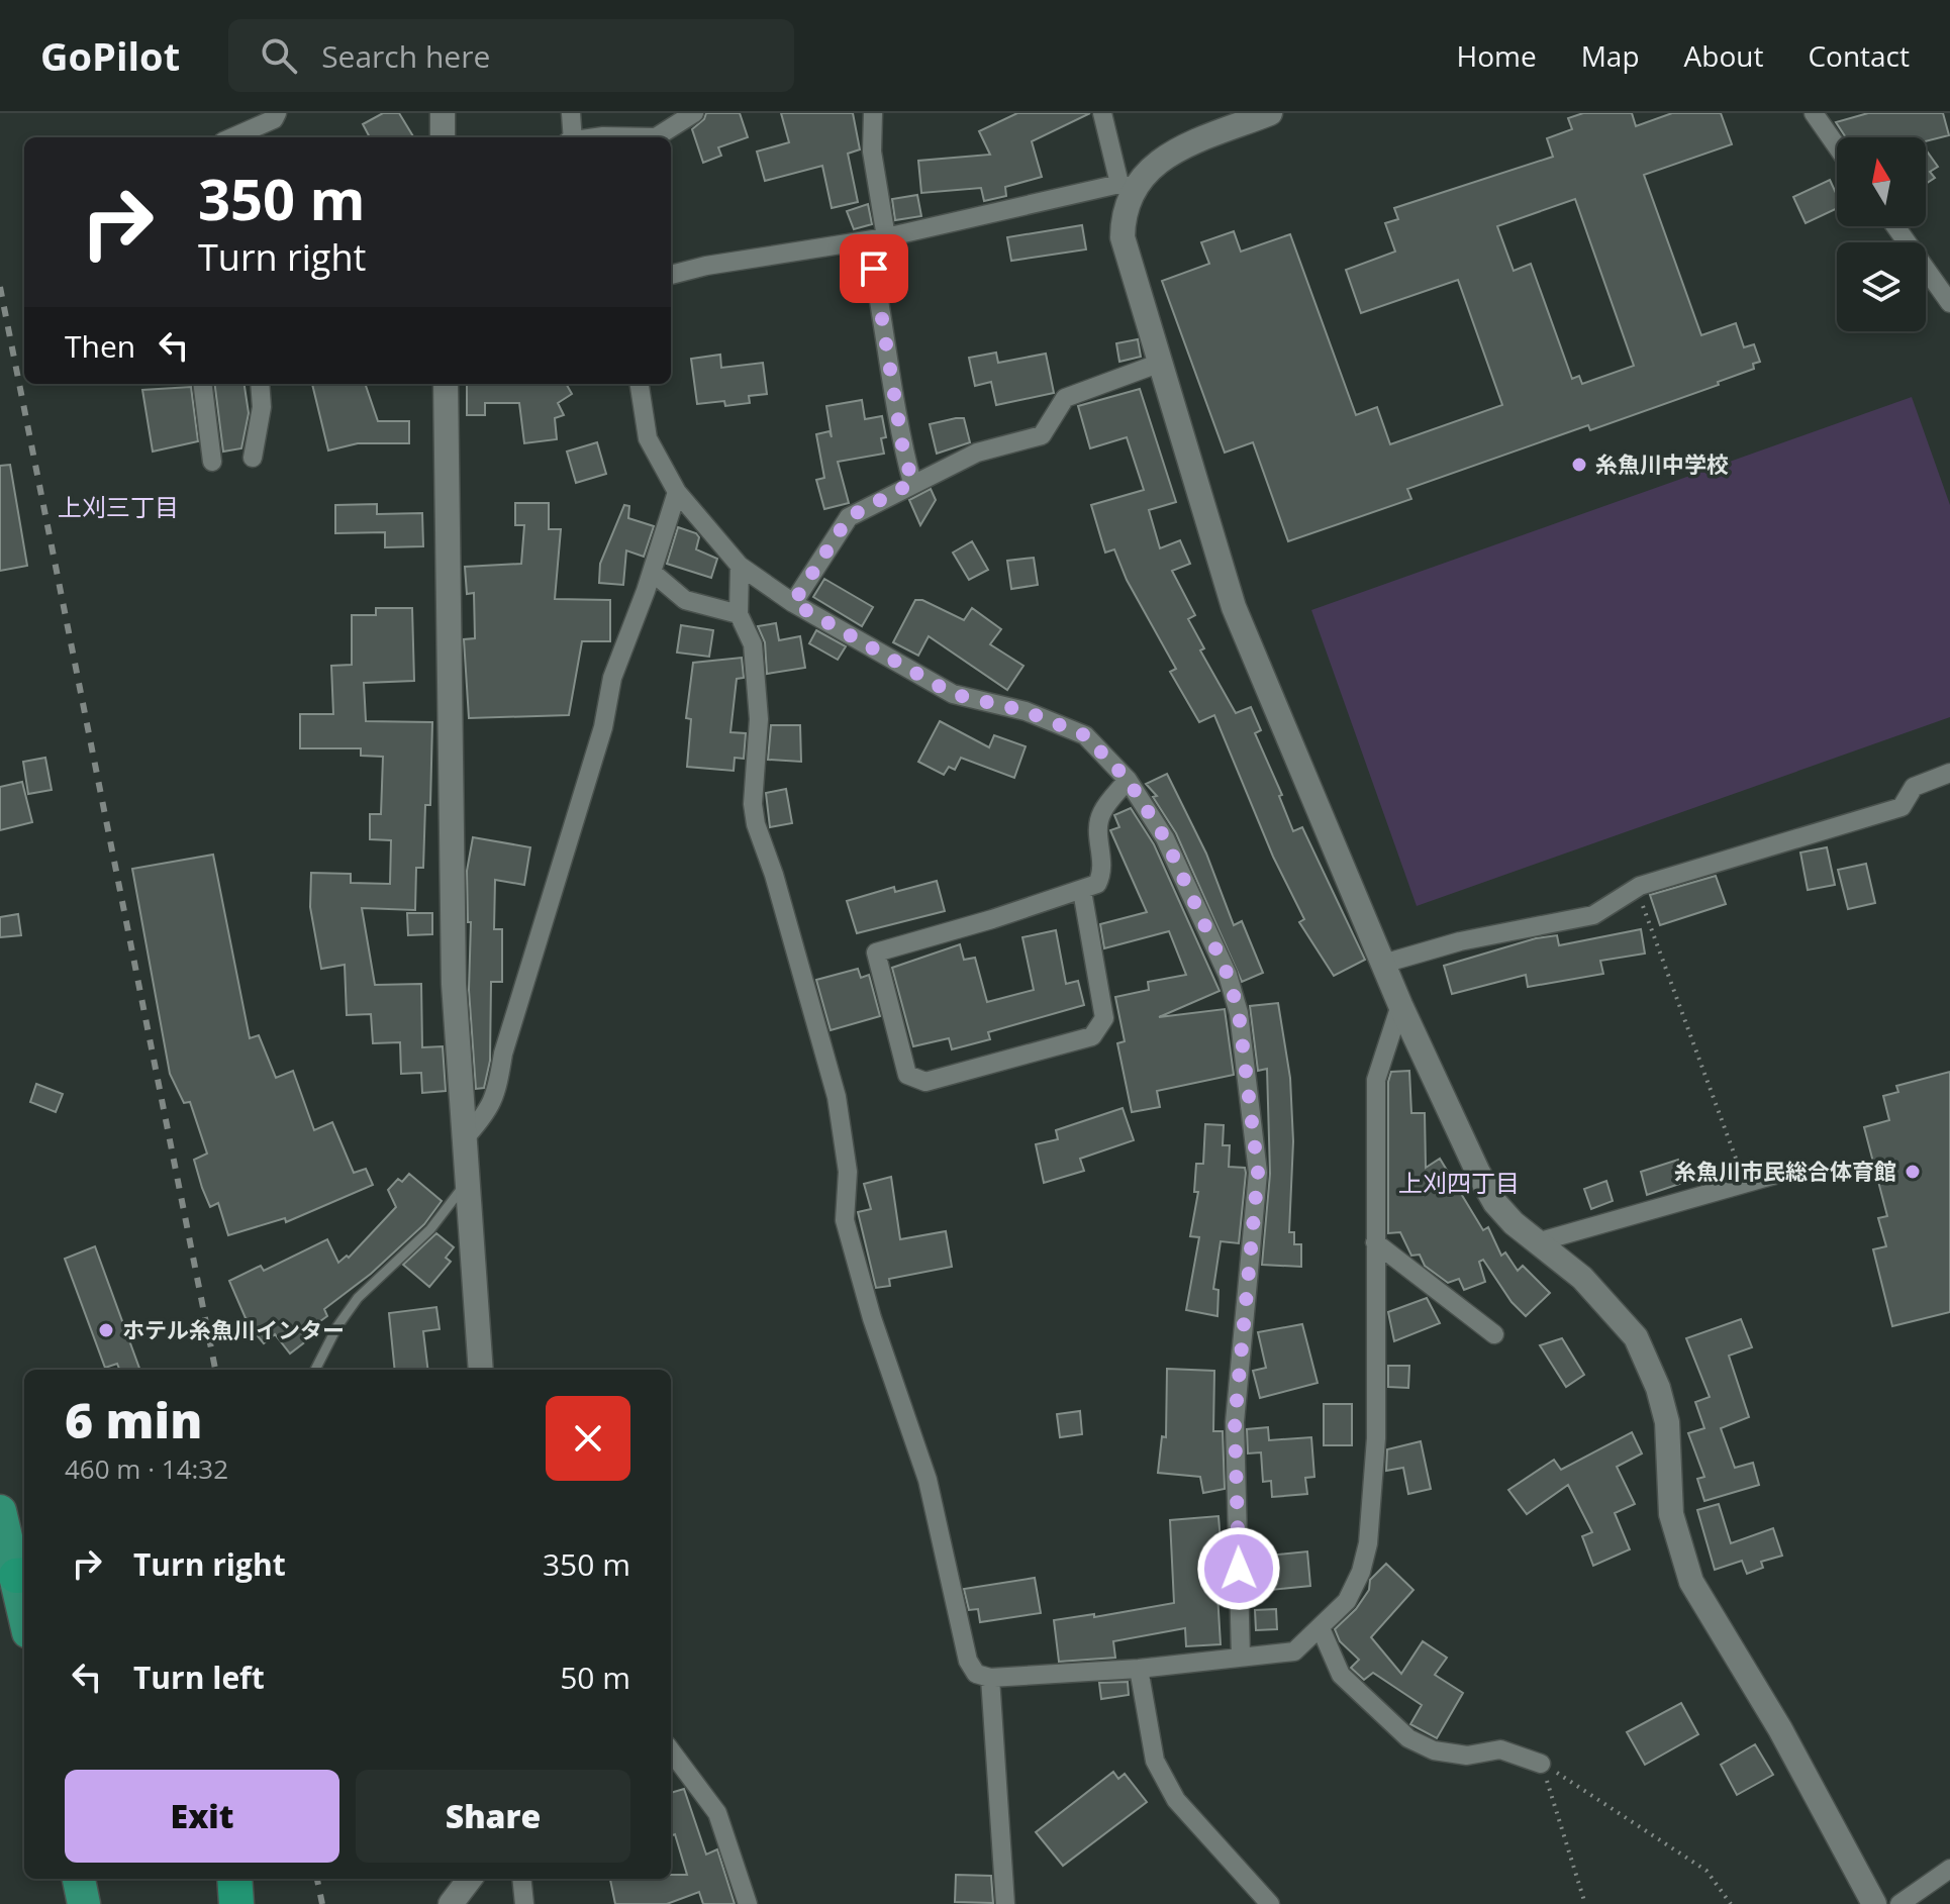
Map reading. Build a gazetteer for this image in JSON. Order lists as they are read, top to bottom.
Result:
{
  "districts": ["上刈三丁目", "上刈四丁目"],
  "places": ["糸魚川中学校", "糸魚川市民総合体育館", "ホテル糸魚川インター"],
  "north": "top",
  "page": {
    "header": "GoPilot",
    "search": "Search here",
    "nav": [
      "Home",
      "Map",
      "About",
      "Contact"
    ],
    "turn": ["350 m", "Turn right"],
    "then": "Then",
    "heading": ["6 min", "460 m · 14:32"],
    "list": [
      {
        "name": "Turn right",
        "value": "350 m"
      },
      {
        "name": "Turn left",
        "value": "50 m"
      }
    ],
    "buttons": ["Exit", "Share"]
  }
}
